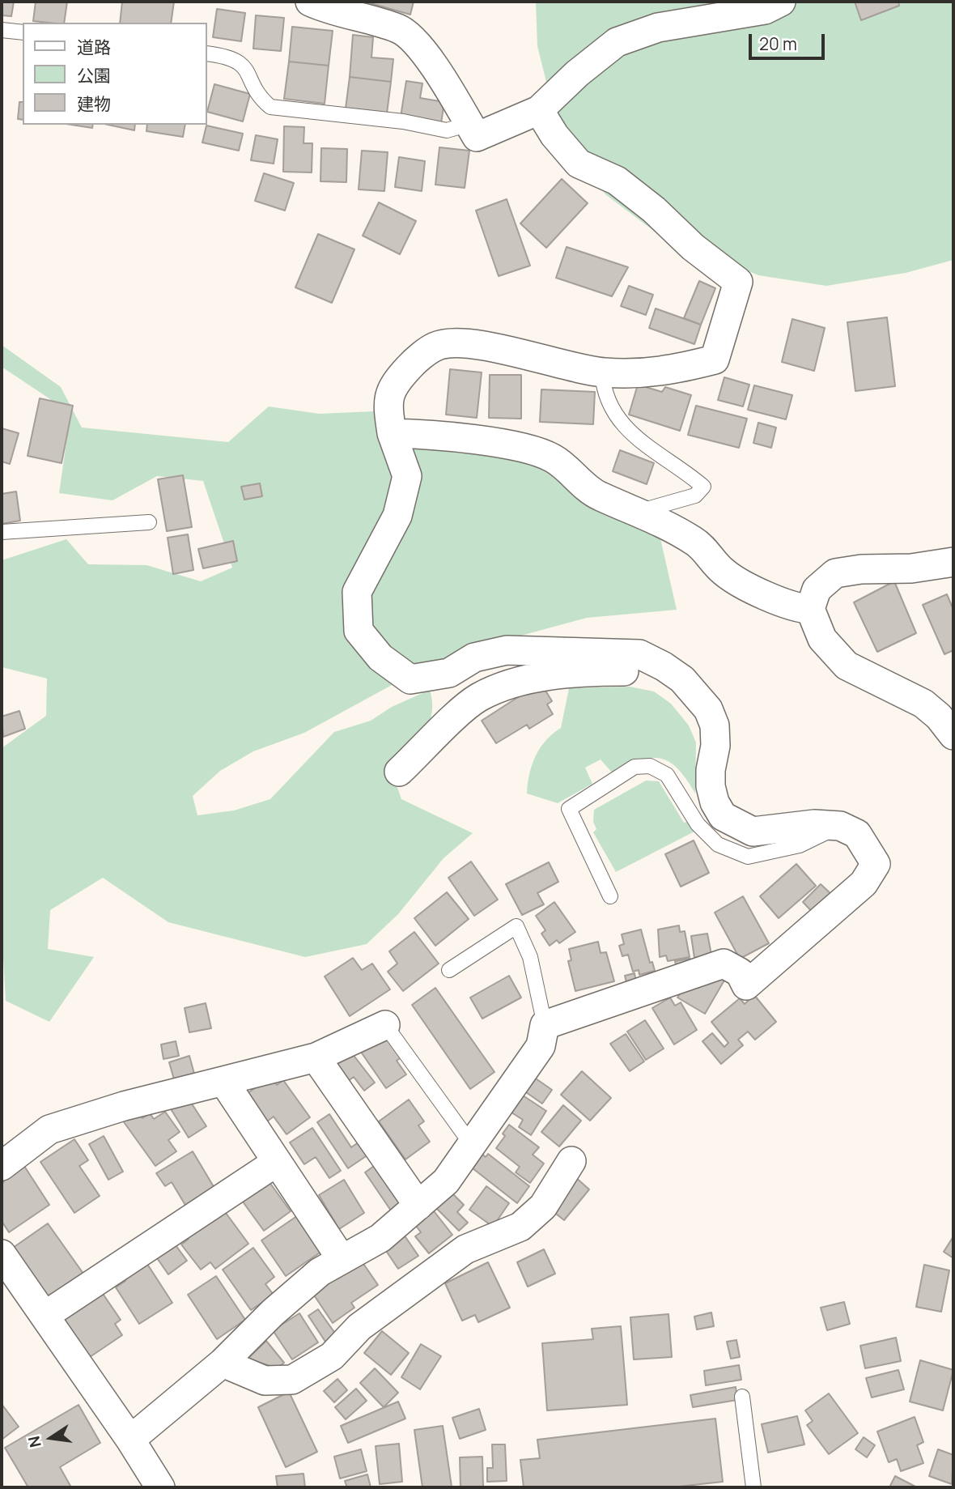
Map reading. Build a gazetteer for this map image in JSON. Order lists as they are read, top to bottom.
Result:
{
  "legend": ["道路", "公園", "建物"],
  "scale_bar": "20 m",
  "north": "left"
}
